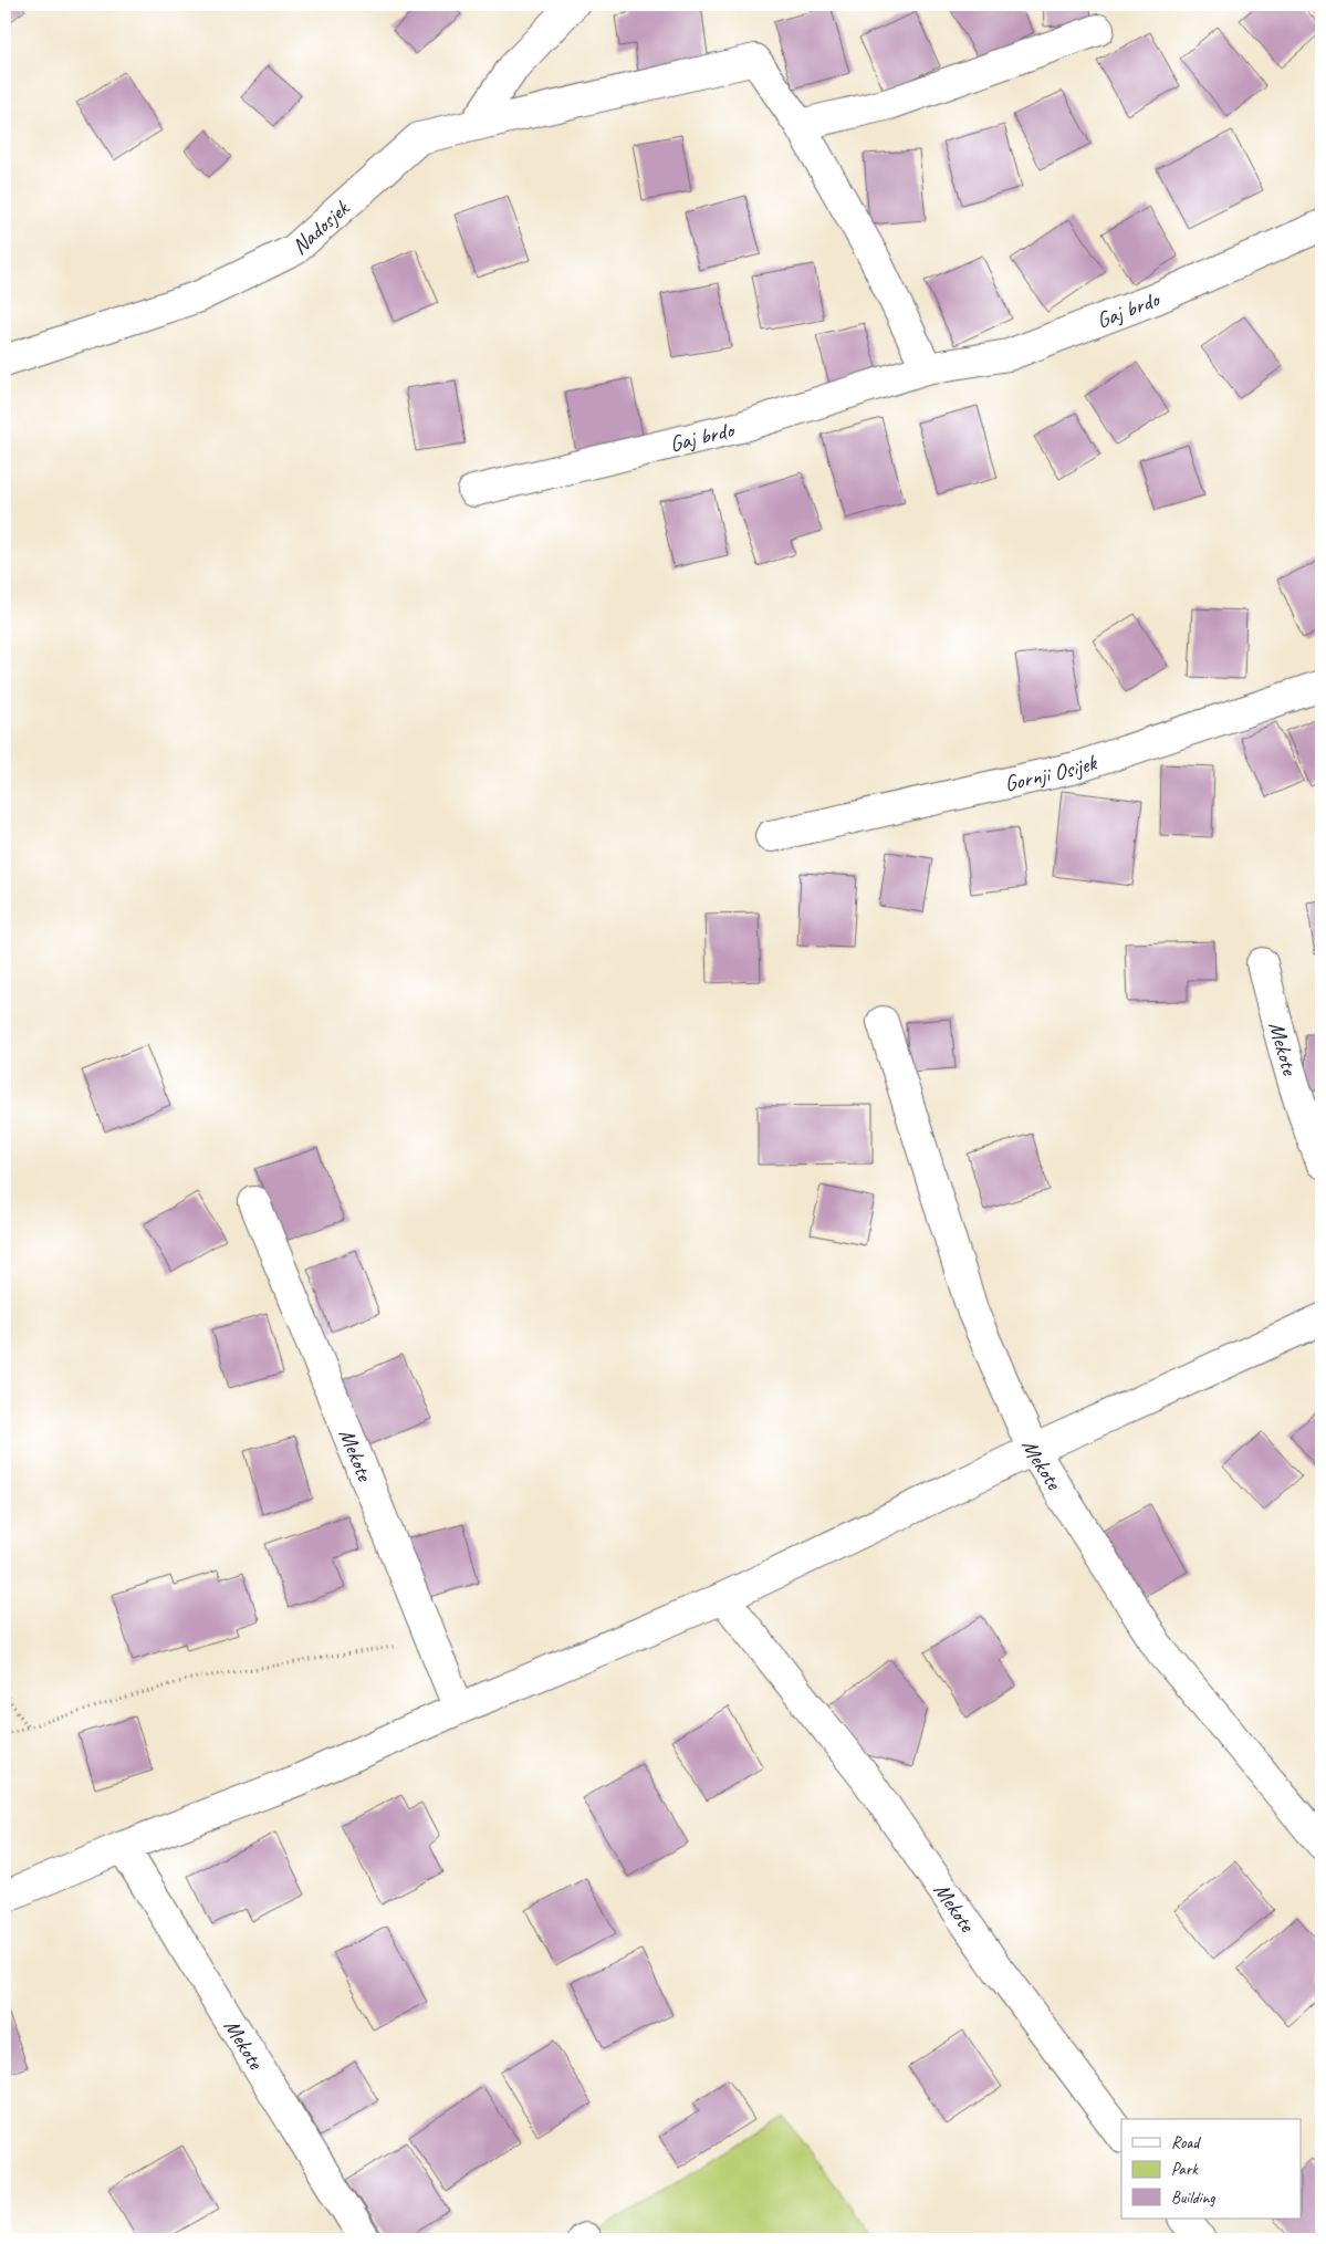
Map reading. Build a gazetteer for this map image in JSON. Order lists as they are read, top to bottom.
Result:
{
  "streets": {
    "street": [
      "Nadosjek",
      "Gaj brdo",
      "Gornji Osijek",
      "Mekote"
    ]
  },
  "legend": ["Road", "Park", "Building"]
}
